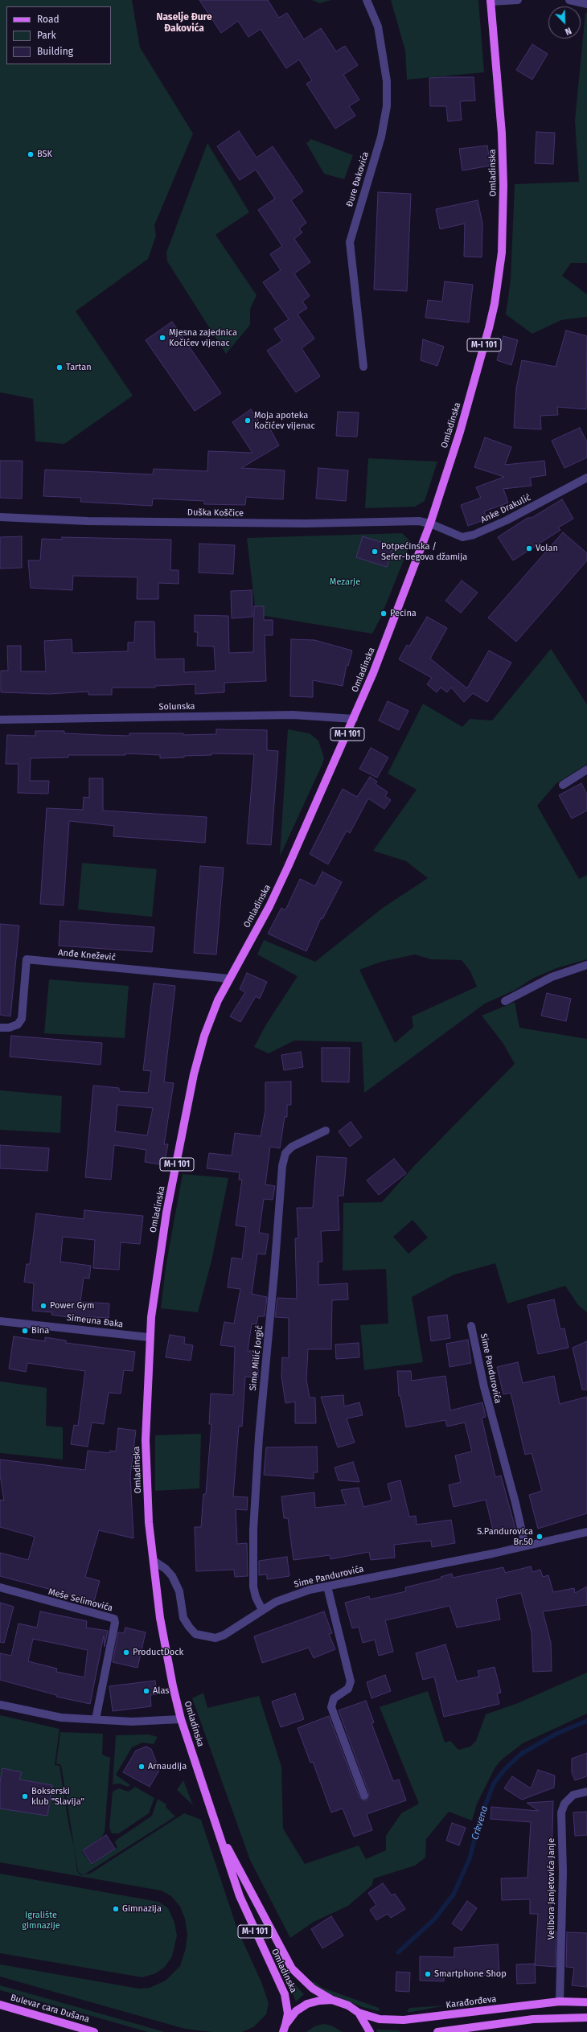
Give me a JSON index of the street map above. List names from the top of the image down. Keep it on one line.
{"streets":{"main road":["Omladinska","M-I 101","Karađorđeva","Bulevar cara Dušana"],"street":["Đure Đakovića","Anke Drakulić","Duška Koščice","Solunska","Anđe Knežević","Simeuna Đaka","Sime Milić Jorgić","Sime Pandurovića","Meše Selimovića","Velibora Janjetovića Janje"]},"crossings":[["Omladinska","M-I 101"],["Omladinska","Anke Drakulić"],["Omladinska","Duška Koščice"],["Omladinska","Solunska"],["Omladinska","Anđe Knežević"],["Omladinska","Simeuna Đaka"],["Omladinska","Sime Pandurovića"],["M-I 101","Karađorđeva"],["Anke Drakulić","Duška Koščice"],["Sime Milić Jorgić","Sime Pandurovića"],["Velibora Janjetovića Janje","Karađorđeva"]],"districts":["Naselje Đure Đakovića"],"water":["Crkvena"],"parks":["Mezarje","Igralište gimnazije"],"places":["BSK","Mjesna zajednica Kočićev vijenac","Tartan","Moja apoteka Kočićev vijenac","Volan","Potpećinska / Sefer-begova džamija","Pecina","Power Gym","Bina","S.Pandurovica Br.50","ProductDock","Alas","Arnaudija","Bokserski klub \"Slavija\"","Gimnazija","Smartphone Shop"],"legend":["Road","Park","Building"],"north":"bottom right"}
